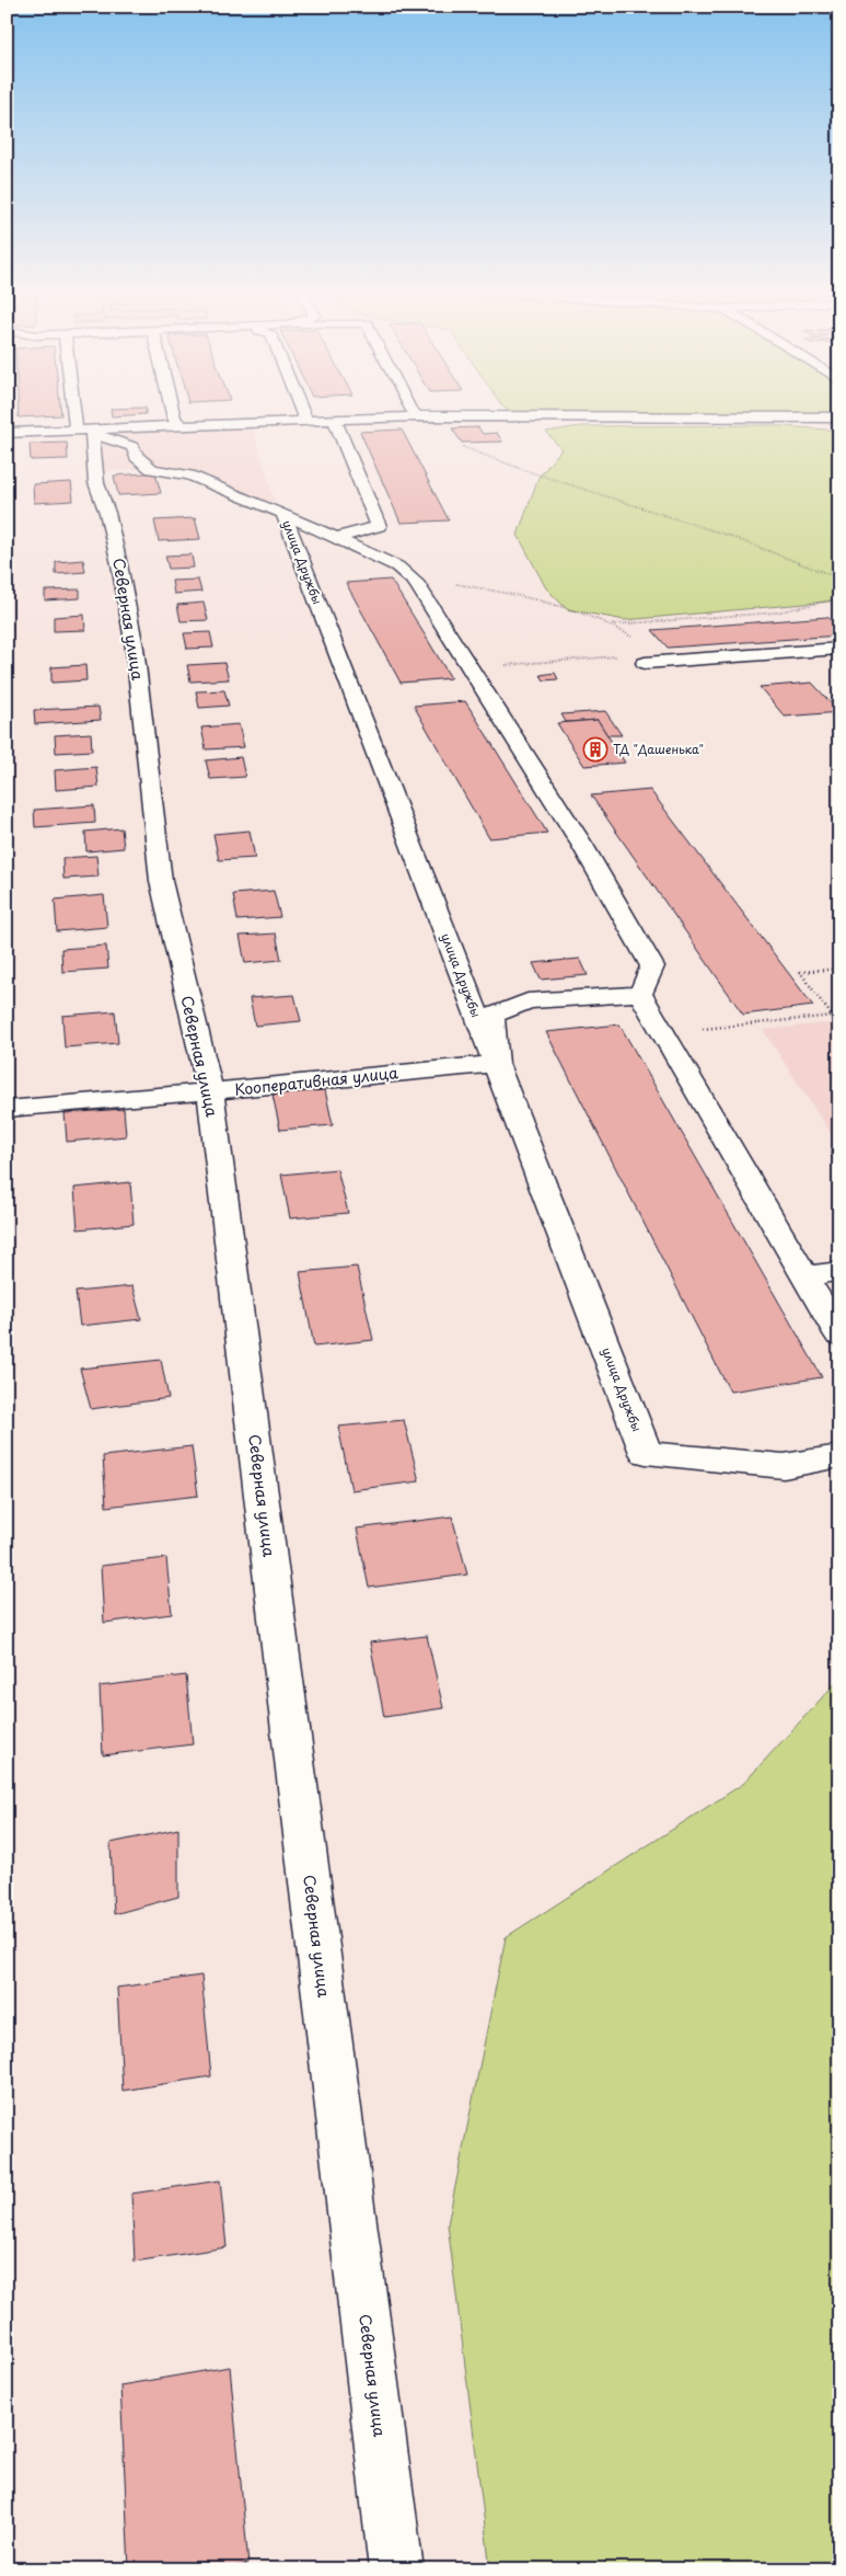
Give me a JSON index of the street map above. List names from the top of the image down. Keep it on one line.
{"streets":{"street":["улица Дружбы","Северная улица","Кооперативная улица"]},"crossings":[["улица Дружбы","Северная улица"],["улица Дружбы","Кооперативная улица"],["Северная улица","Кооперативная улица"]],"places":{"building":["ТД \"Дашенька\""]}}
